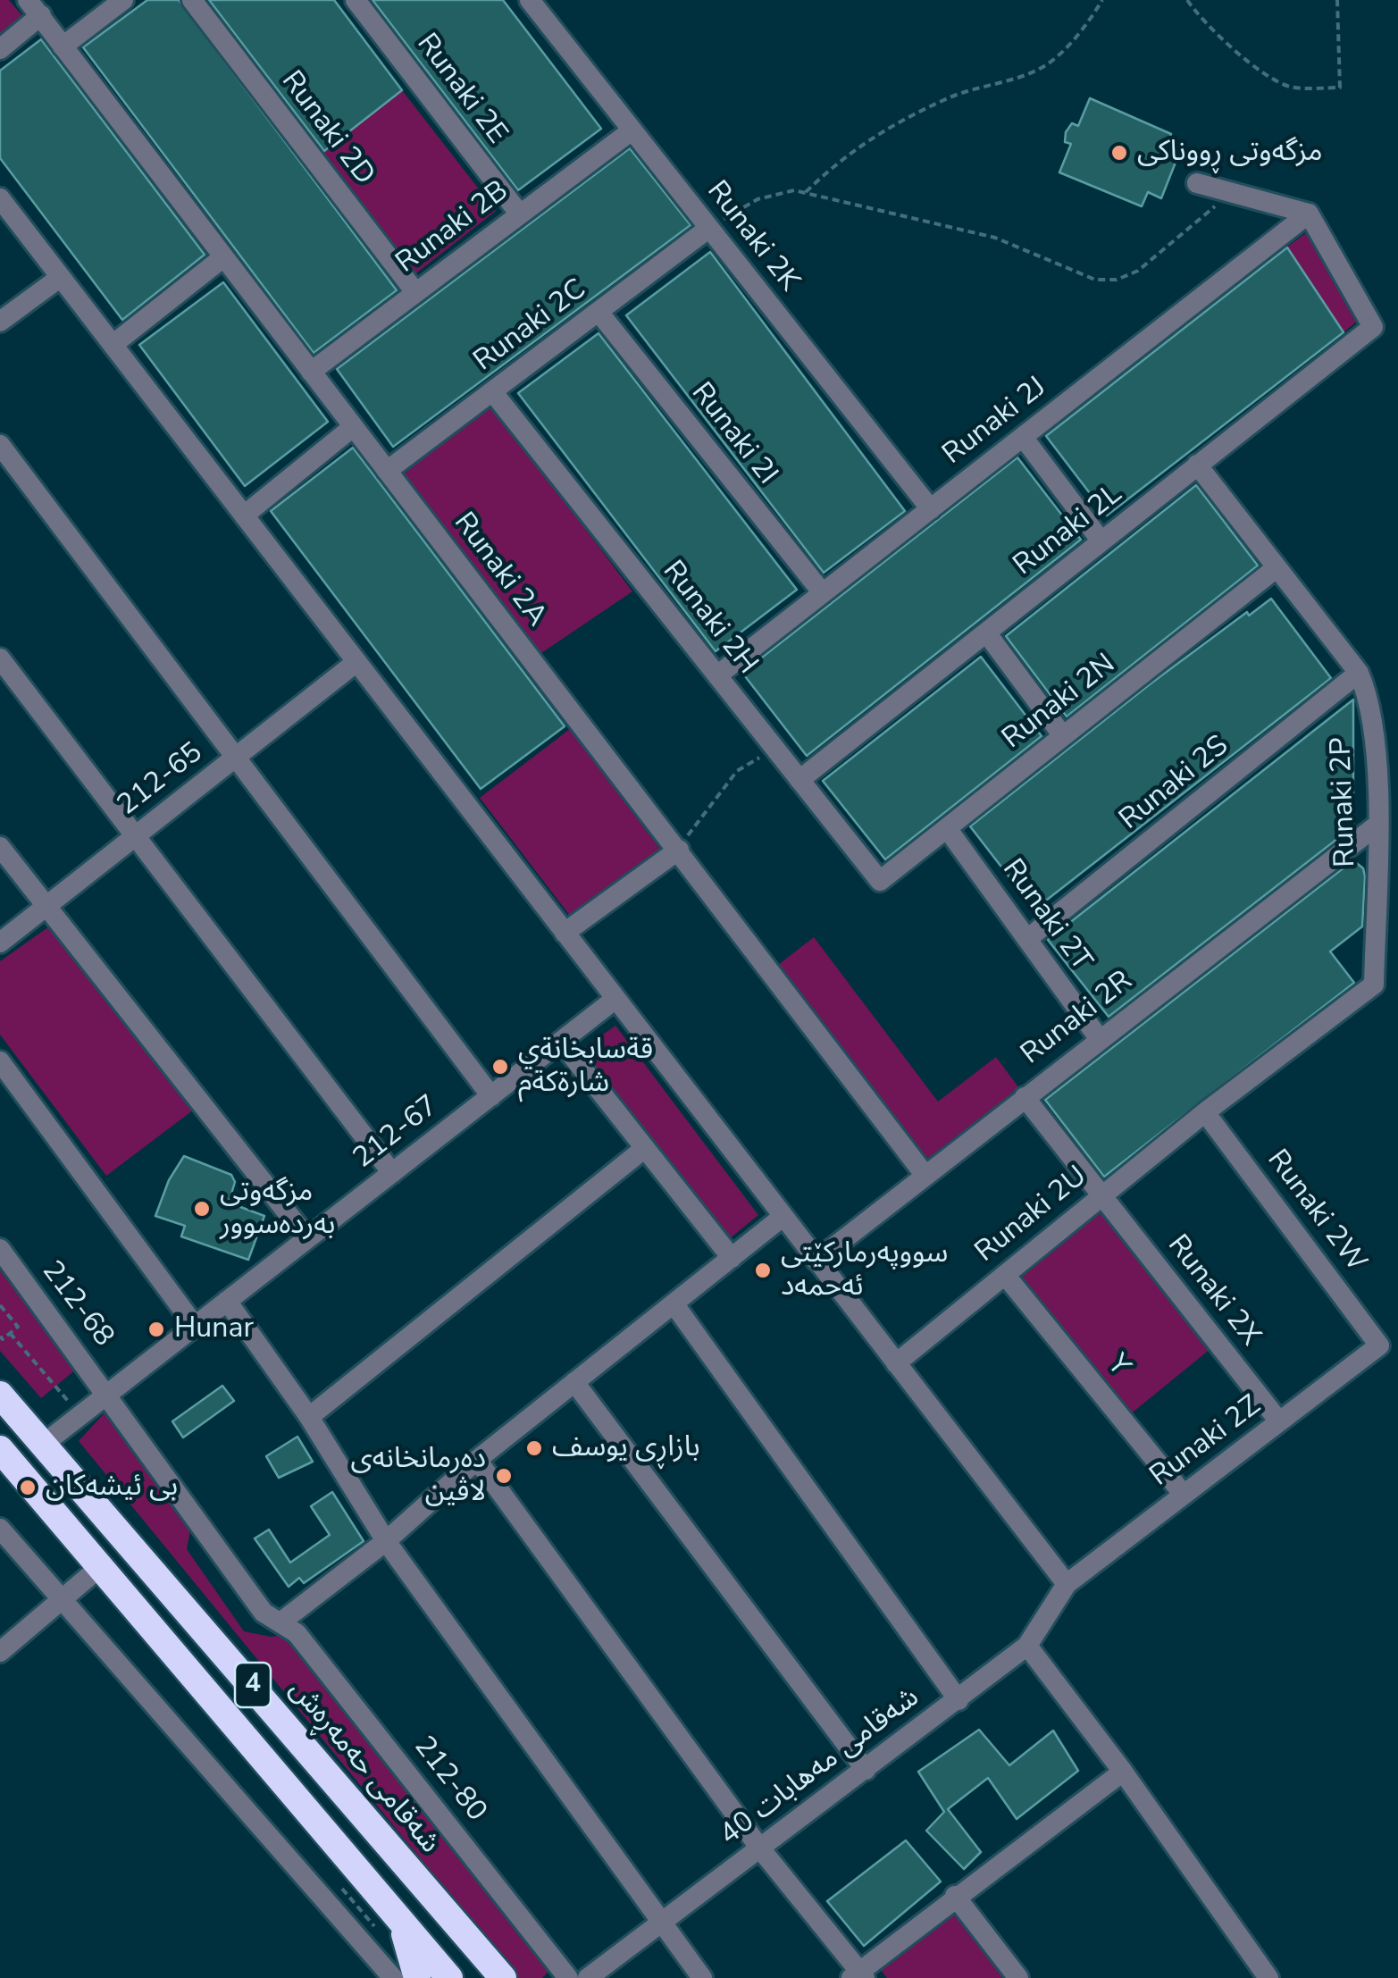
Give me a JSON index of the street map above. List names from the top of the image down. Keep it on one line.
{"streets":{"highway":["4","شەقامی حەمەڕەش"],"street":["Runaki 2E","Runaki 2D","Runaki 2B","Runaki 2K","Runaki 2C","Runaki 2J","Runaki 2I","Runaki 2L","Runaki 2A","Runaki 2H","Runaki 2N","212-65","Runaki 2S","Runaki 2P","Runaki 2T","Runaki 2R","212-67","Runaki 2W","Runaki 2U","Runaki 2X","212-68","Y","Runaki 2Z","شەقامی مەهابات 40","212-80"]},"crossings":[["Runaki 2E","Runaki 2B"],["Runaki 2D","Runaki 2B"],["Runaki 2B","Runaki 2K"],["Runaki 2B","Runaki 2A"],["Runaki 2K","Runaki 2C"],["Runaki 2K","Runaki 2J"],["Runaki 2C","Runaki 2I"],["Runaki 2C","Runaki 2A"],["Runaki 2C","Runaki 2H"],["Runaki 2J","Runaki 2I"],["Runaki 2J","Runaki 2L"],["Runaki 2J","Runaki 2H"],["Runaki 2L","Runaki 2H"],["Runaki 2L","Runaki 2P"],["Runaki 2A","Runaki 2R"],["Runaki 2H","Runaki 2N"],["Runaki 2N","Runaki 2P"],["Runaki 2N","Runaki 2T"],["Runaki 2S","Runaki 2P"],["Runaki 2S","Runaki 2T"],["Runaki 2P","Runaki 2R"],["Runaki 2P","Runaki 2W"],["Runaki 2P","Runaki 2U"],["Runaki 2T","Runaki 2R"],["Runaki 2R","Runaki 2X"],["212-67","212-68"],["212-67","شەقامی حەمەڕەش"],["Runaki 2W","Runaki 2U"],["Runaki 2W","Runaki 2Z"],["Runaki 2U","Runaki 2X"],["Runaki 2U","Y"],["Runaki 2X","Runaki 2Z"],["212-68","212-80"],["Y","Runaki 2Z"],["Runaki 2Z","شەقامی مەهابات 40"]],"places":["مزگەوتی ڕووناکی","قةسابخانةي شارةكةم","مزگەوتی بەردەسوور","سووپەرمارکێتی ئەحمەد","Hunar","بازاڕی یوسف","دەرمانخانەی لاڤین","بی ئیشەکان"]}
